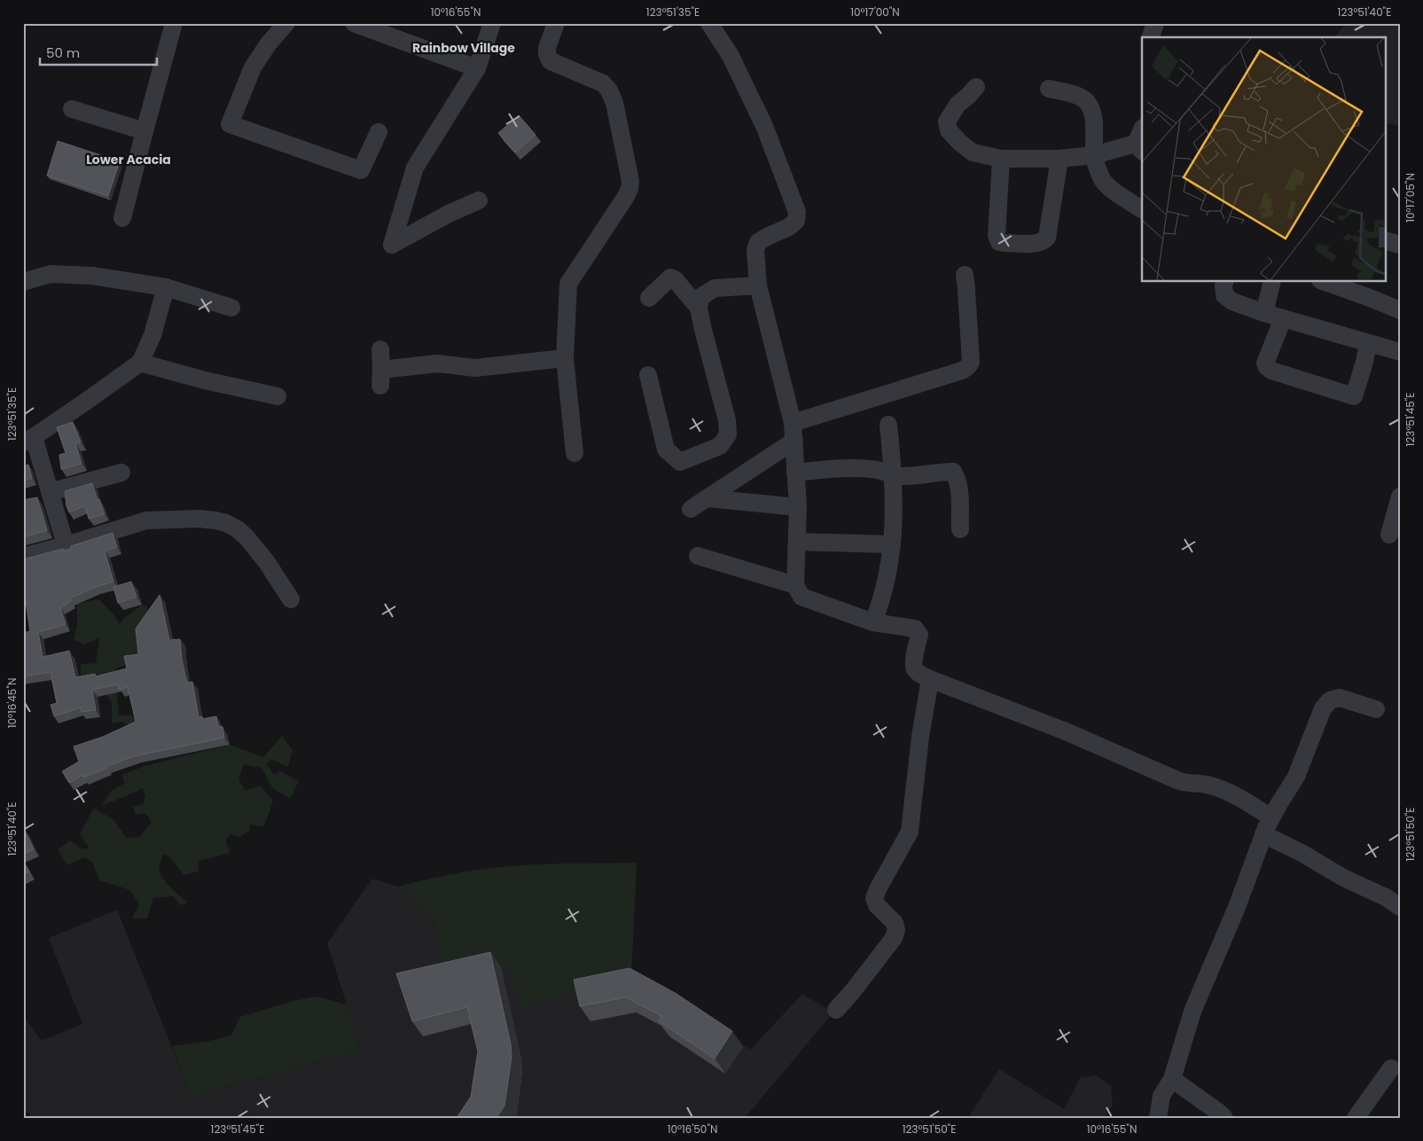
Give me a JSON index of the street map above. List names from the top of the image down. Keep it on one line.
{"districts":["Rainbow Village","Lower Acacia"],"scale_bar":"50 m","coordinates":["10°16'55\"N","123°51'35\"E","10°17'00\"N","123°51'40\"E","10°17'05\"N","123°51'45\"E","10°16'45\"N","123°51'50\"E","10°16'50\"N"]}
